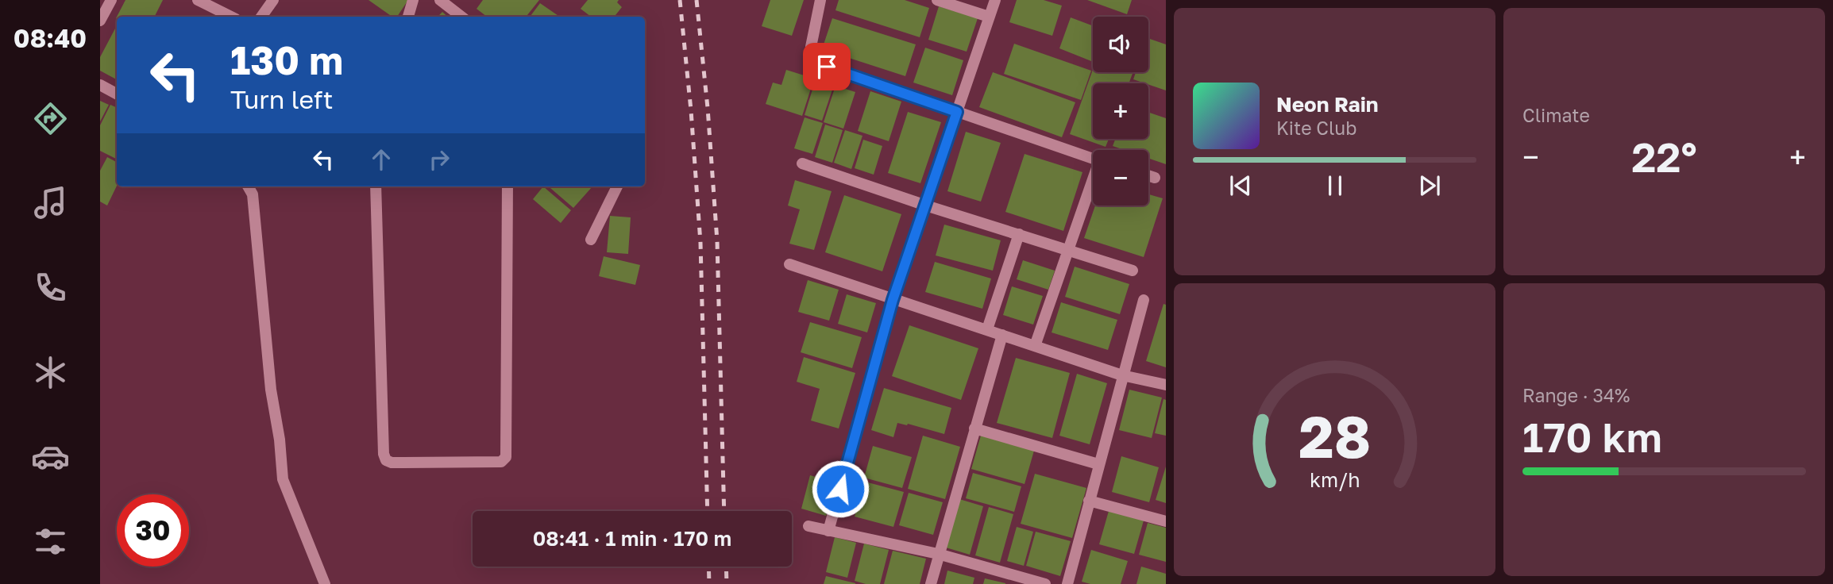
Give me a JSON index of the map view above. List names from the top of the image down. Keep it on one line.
{"page":{"tabs":"08:40","tile":["Climate",["Range · 34%","170 km"]],"map_buttons":["+","−"],"turn":["130 m","Turn left"],"song":["Neon Rain","Kite Club"],"heat":["−","22°","+"],"limit":"30","trip":"08:41 · 1 min · 170 m","gauge":["28","km/h"]}}
